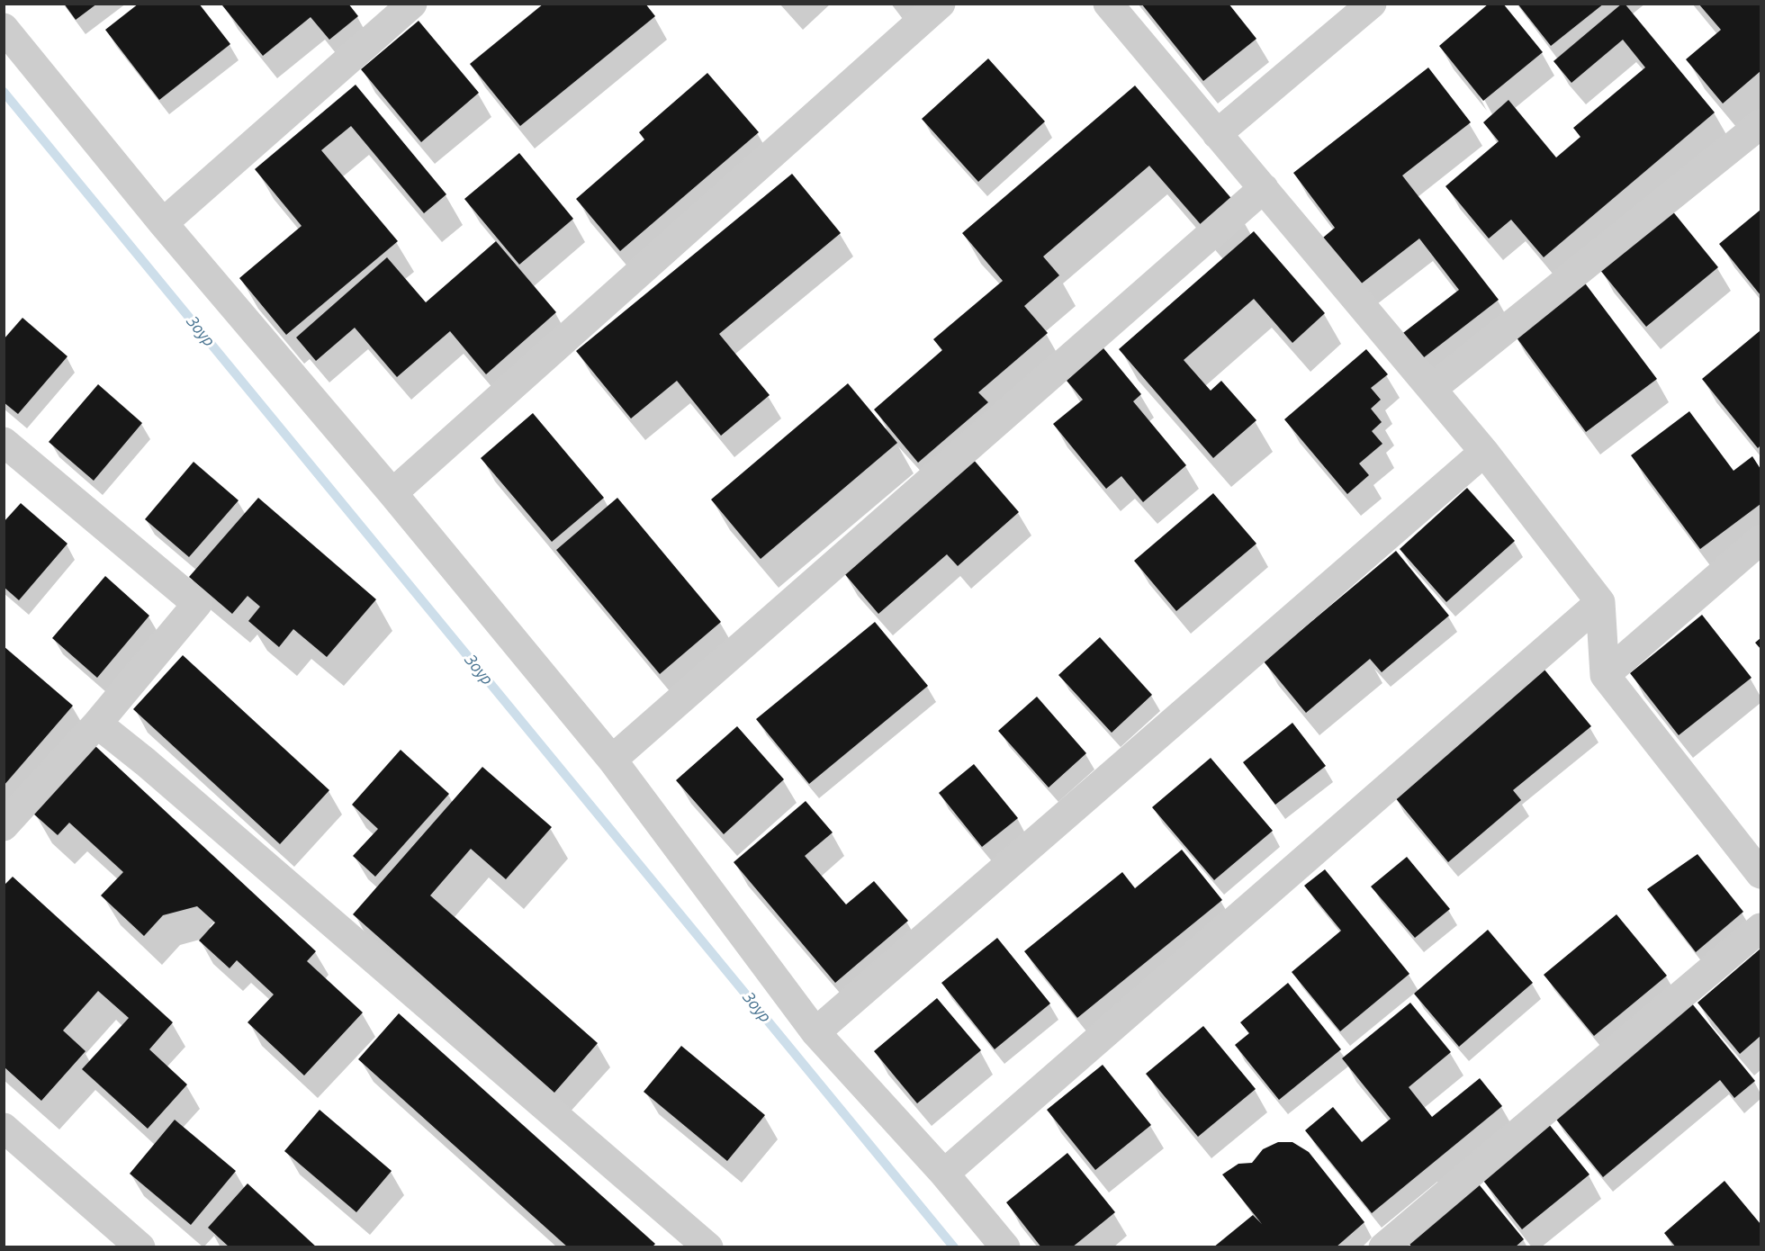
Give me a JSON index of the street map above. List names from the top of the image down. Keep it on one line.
{"water":["Зоур"]}
